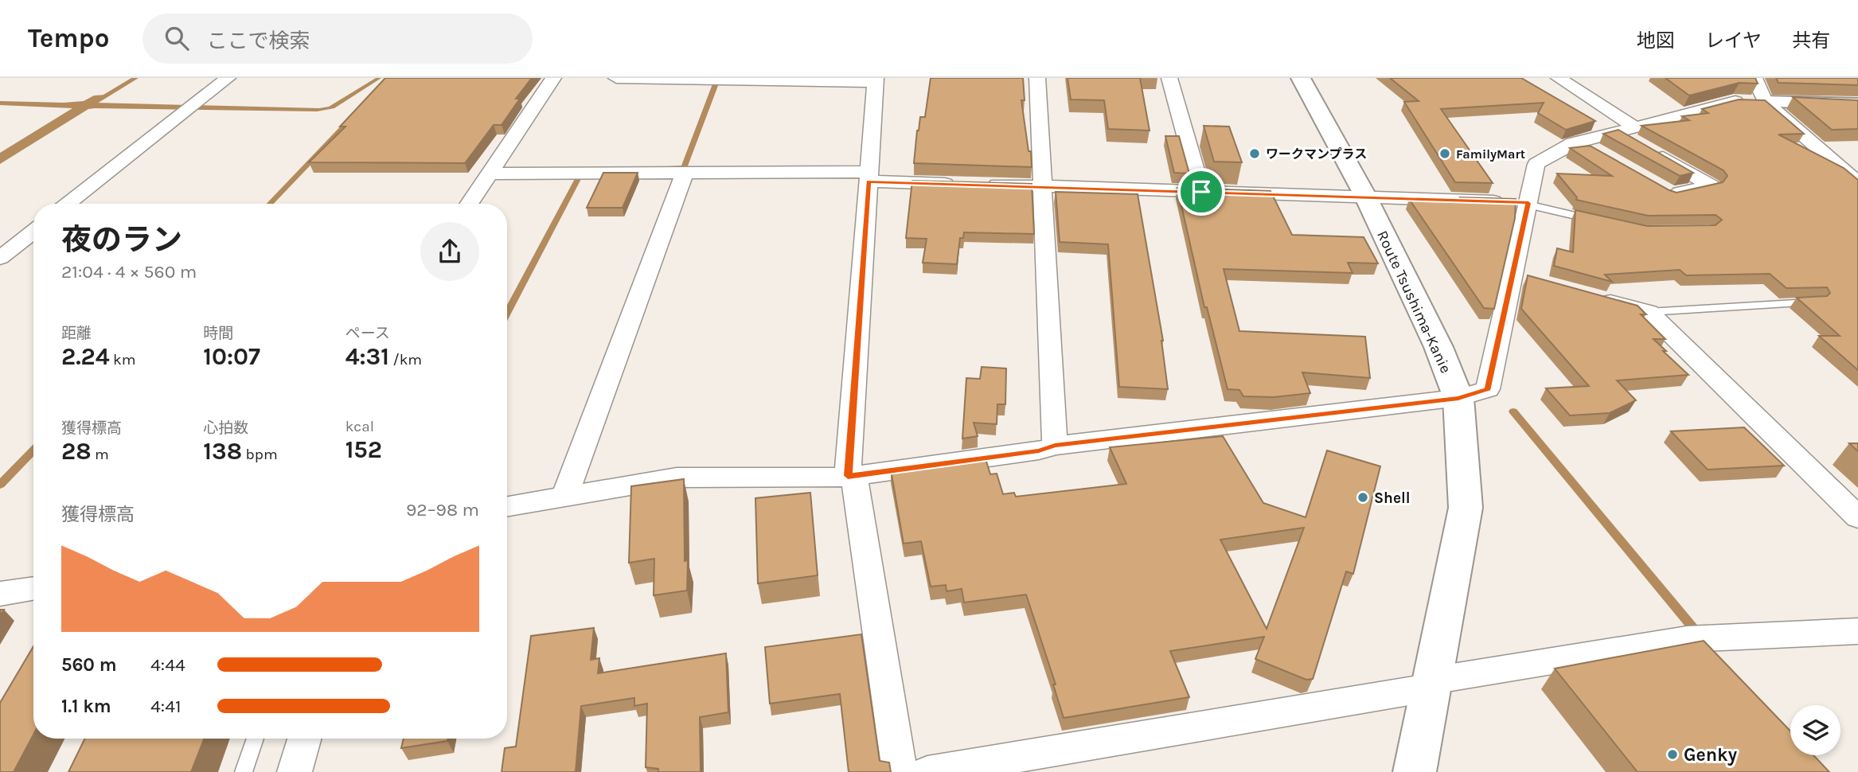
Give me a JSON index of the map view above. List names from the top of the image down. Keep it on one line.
{"streets":{"main road":["Route Tsushima-Kanie"]},"places":["ワークマンプラス","FamilyMart","Shell","Genky"],"page":{"header":"Tempo","search":"ここで検索","nav":["地図","レイヤ","共有"],"heading":["夜のラン","21:04 · 4 × 560 m"],"stats":[["距離","2.24 km"],["時間","10:07"],["ペース","4:31 /km"],["獲得標高","28 m"],["心拍数","138 bpm"],["kcal","152"]],"chart":["獲得標高","92–98 m"],"list":[{"name":"560 m","note":"4:44"},{"name":"1.1 km","note":"4:41"}]}}
